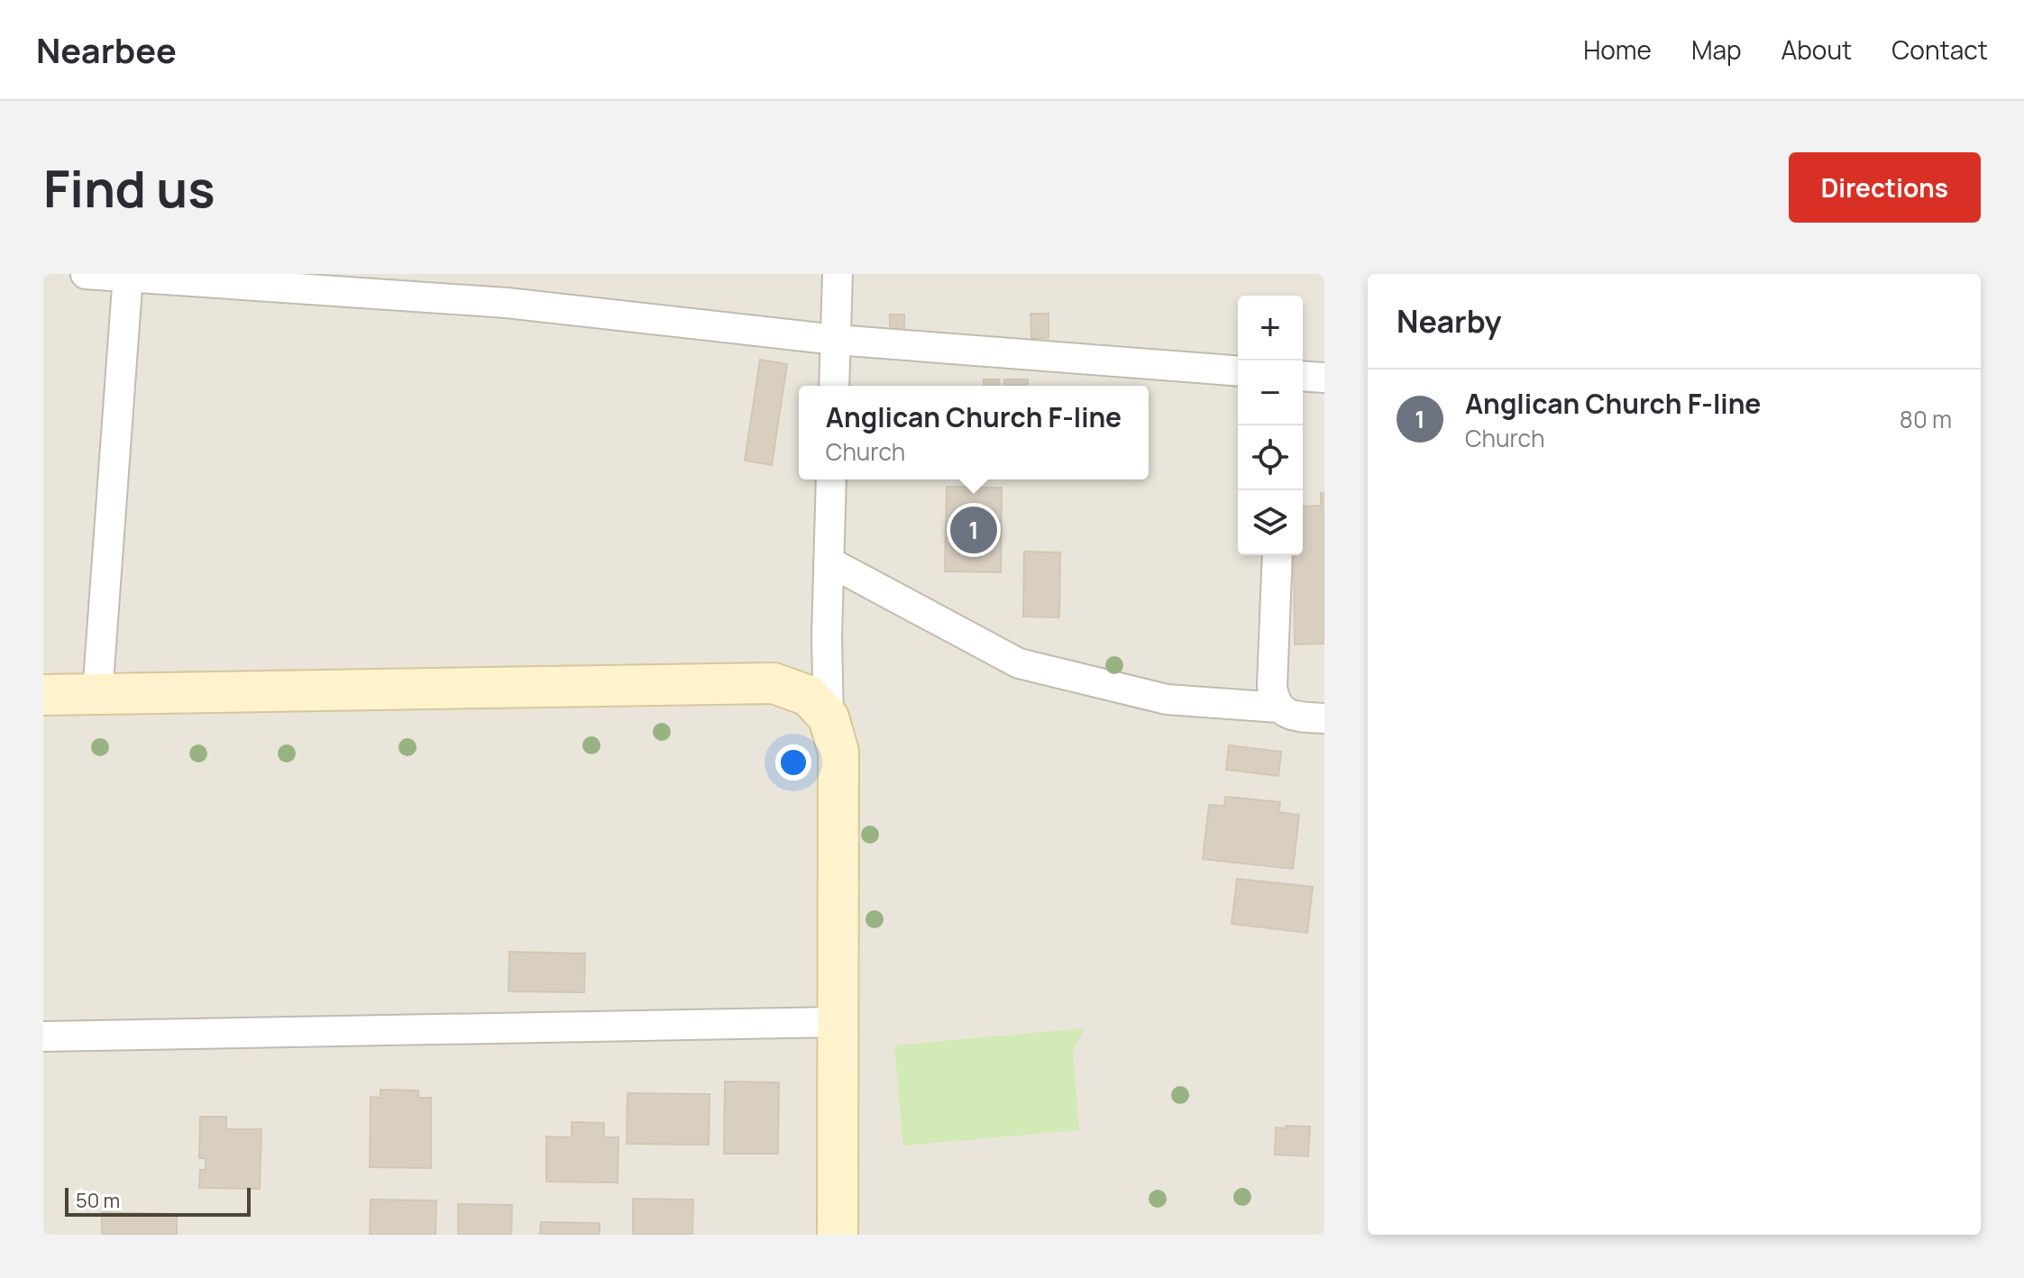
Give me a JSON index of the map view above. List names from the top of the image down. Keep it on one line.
{"scale_bar":"50 m","page":{"header":"Nearbee","nav":["Home","Map","About","Contact"],"buttons":"Directions","title":"Find us","heading":"Nearby","map_buttons":["+","−"],"list":[{"mark":"1","name":"Anglican Church F-line","note":"Church","value":"80 m"}],"popup":["Anglican Church F-line","Church"],"pins":"1","scale":"50 m"}}
